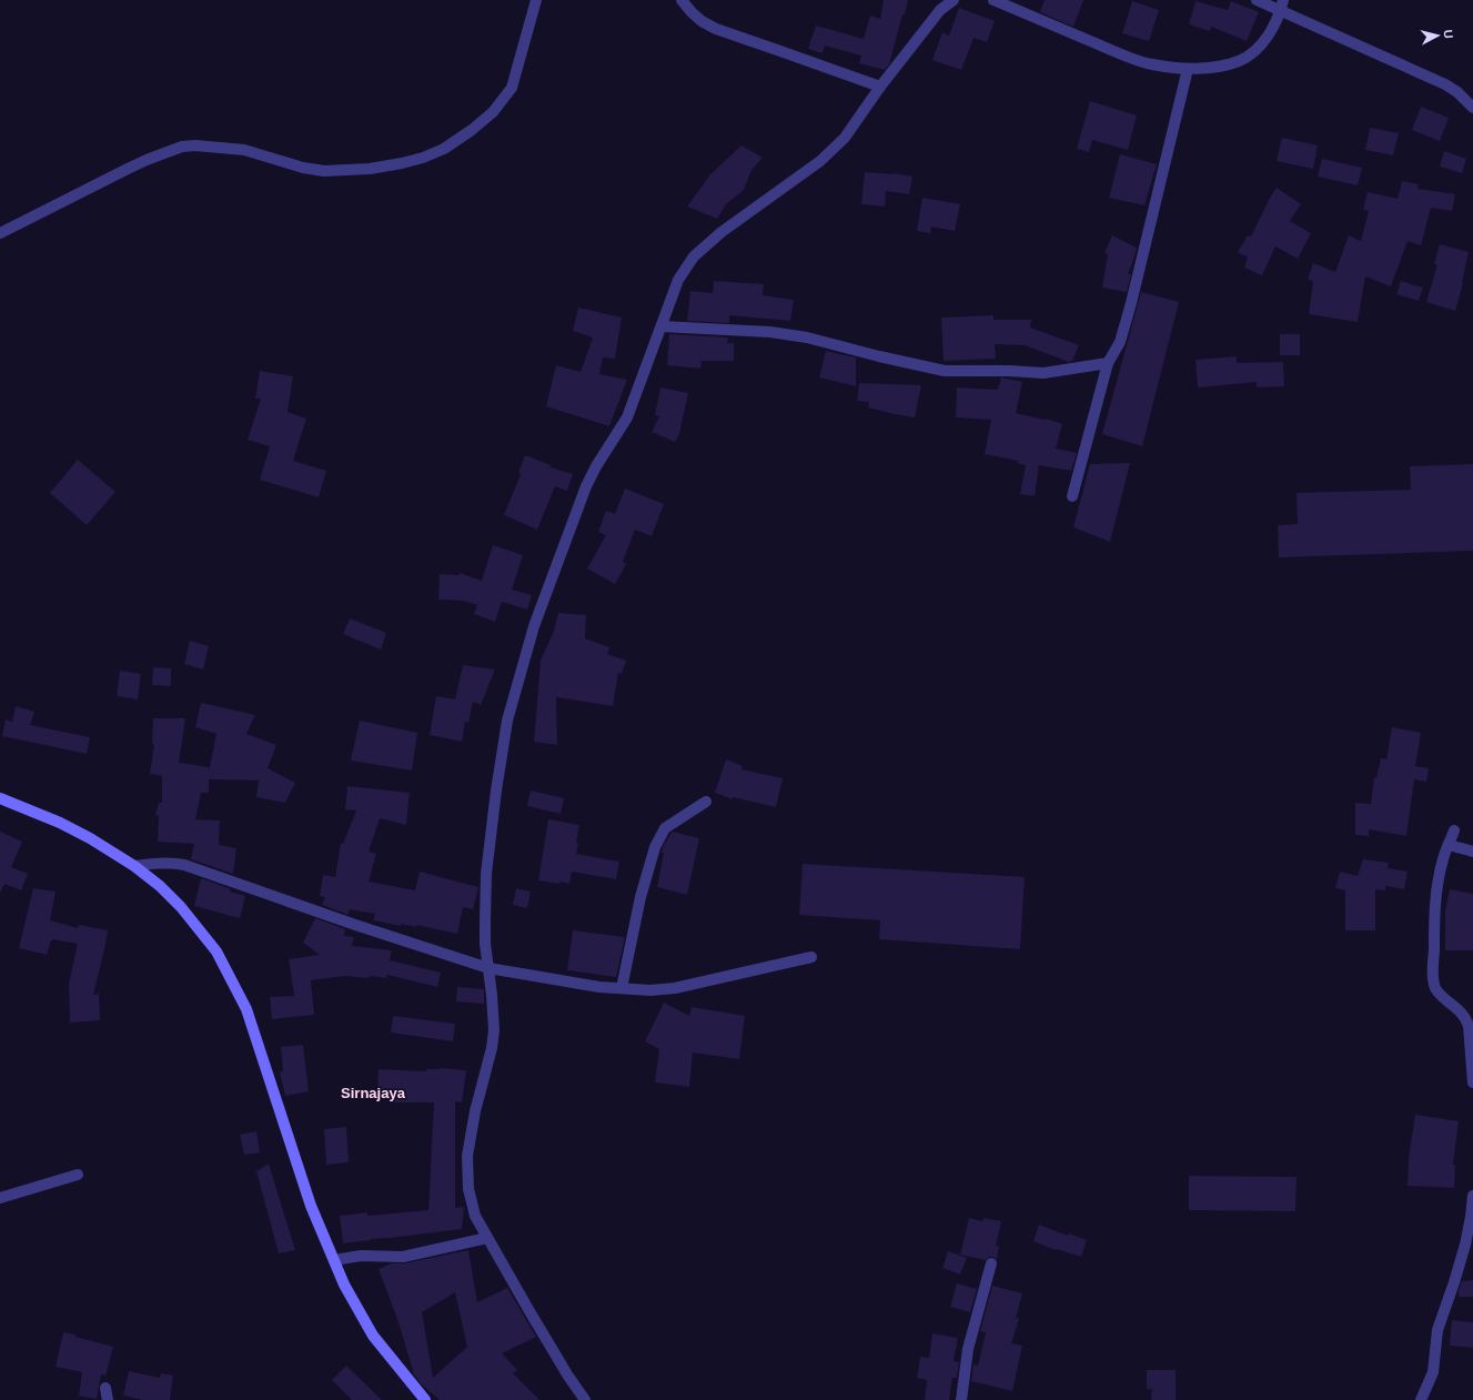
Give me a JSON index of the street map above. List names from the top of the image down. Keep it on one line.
{"districts":["Sirnajaya"],"north":"right"}
